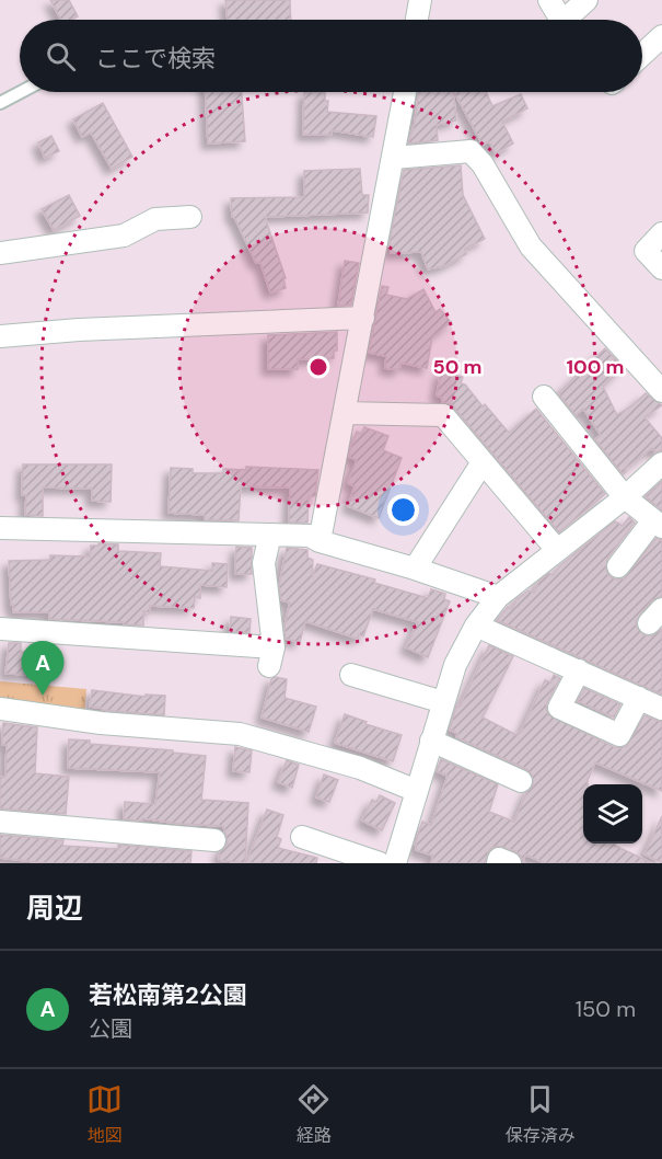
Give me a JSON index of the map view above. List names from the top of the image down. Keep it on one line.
{"page":{"search":"ここで検索","pins":"A","heading":"周辺","list":[{"mark":"A","name":"若松南第2公園","note":"公園","value":"150 m"}],"nav":["地図","経路","保存済み"]},"rings":["50 m","100 m"]}
